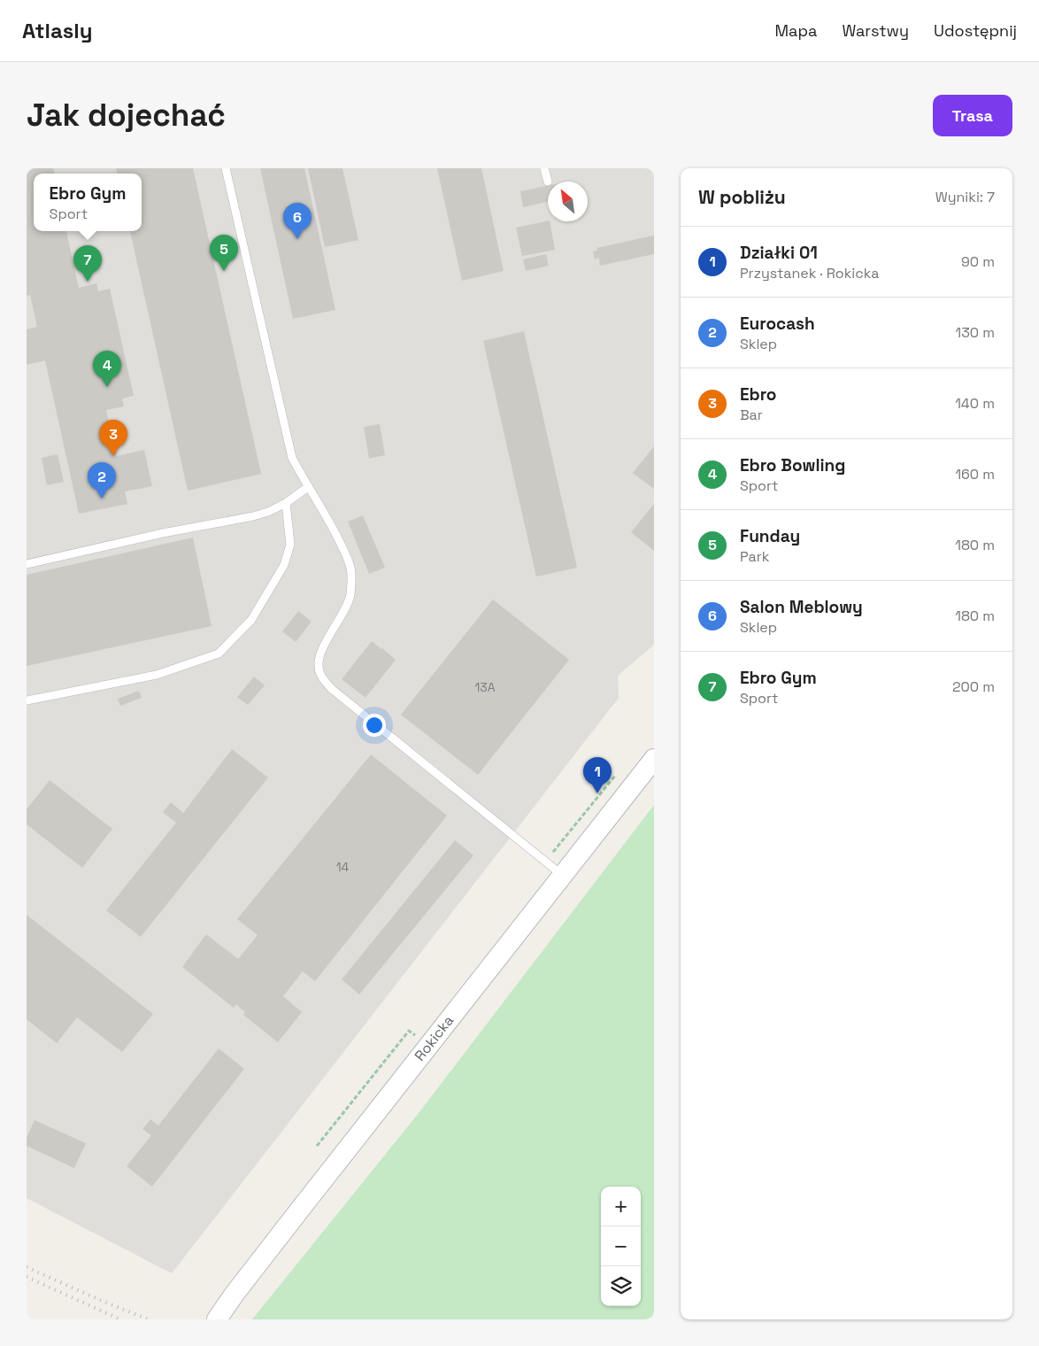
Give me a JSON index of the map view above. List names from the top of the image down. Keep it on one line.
{"streets":{"street":["Rokicka"]},"house_numbers":["13A","14"],"north":"top left","page":{"header":"Atlasly","nav":["Mapa","Warstwy","Udostępnij"],"buttons":"Trasa","title":"Jak dojechać","heading":["W pobliżu","Wyniki: 7"],"popup":["Ebro Gym","Sport"],"pins":["6","5","7","4","3","2","1"],"list":[{"mark":"1","name":"Działki 01","note":"Przystanek · Rokicka","value":"90 m"},{"mark":"2","name":"Eurocash","note":"Sklep","value":"130 m"},{"mark":"3","name":"Ebro","note":"Bar","value":"140 m"},{"mark":"4","name":"Ebro Bowling","note":"Sport","value":"160 m"},{"mark":"5","name":"Funday","note":"Park","value":"180 m"},{"mark":"6","name":"Salon Meblowy","note":"Sklep","value":"180 m"},{"mark":"7","name":"Ebro Gym","note":"Sport","value":"200 m"}],"map_buttons":["+","−"]}}
